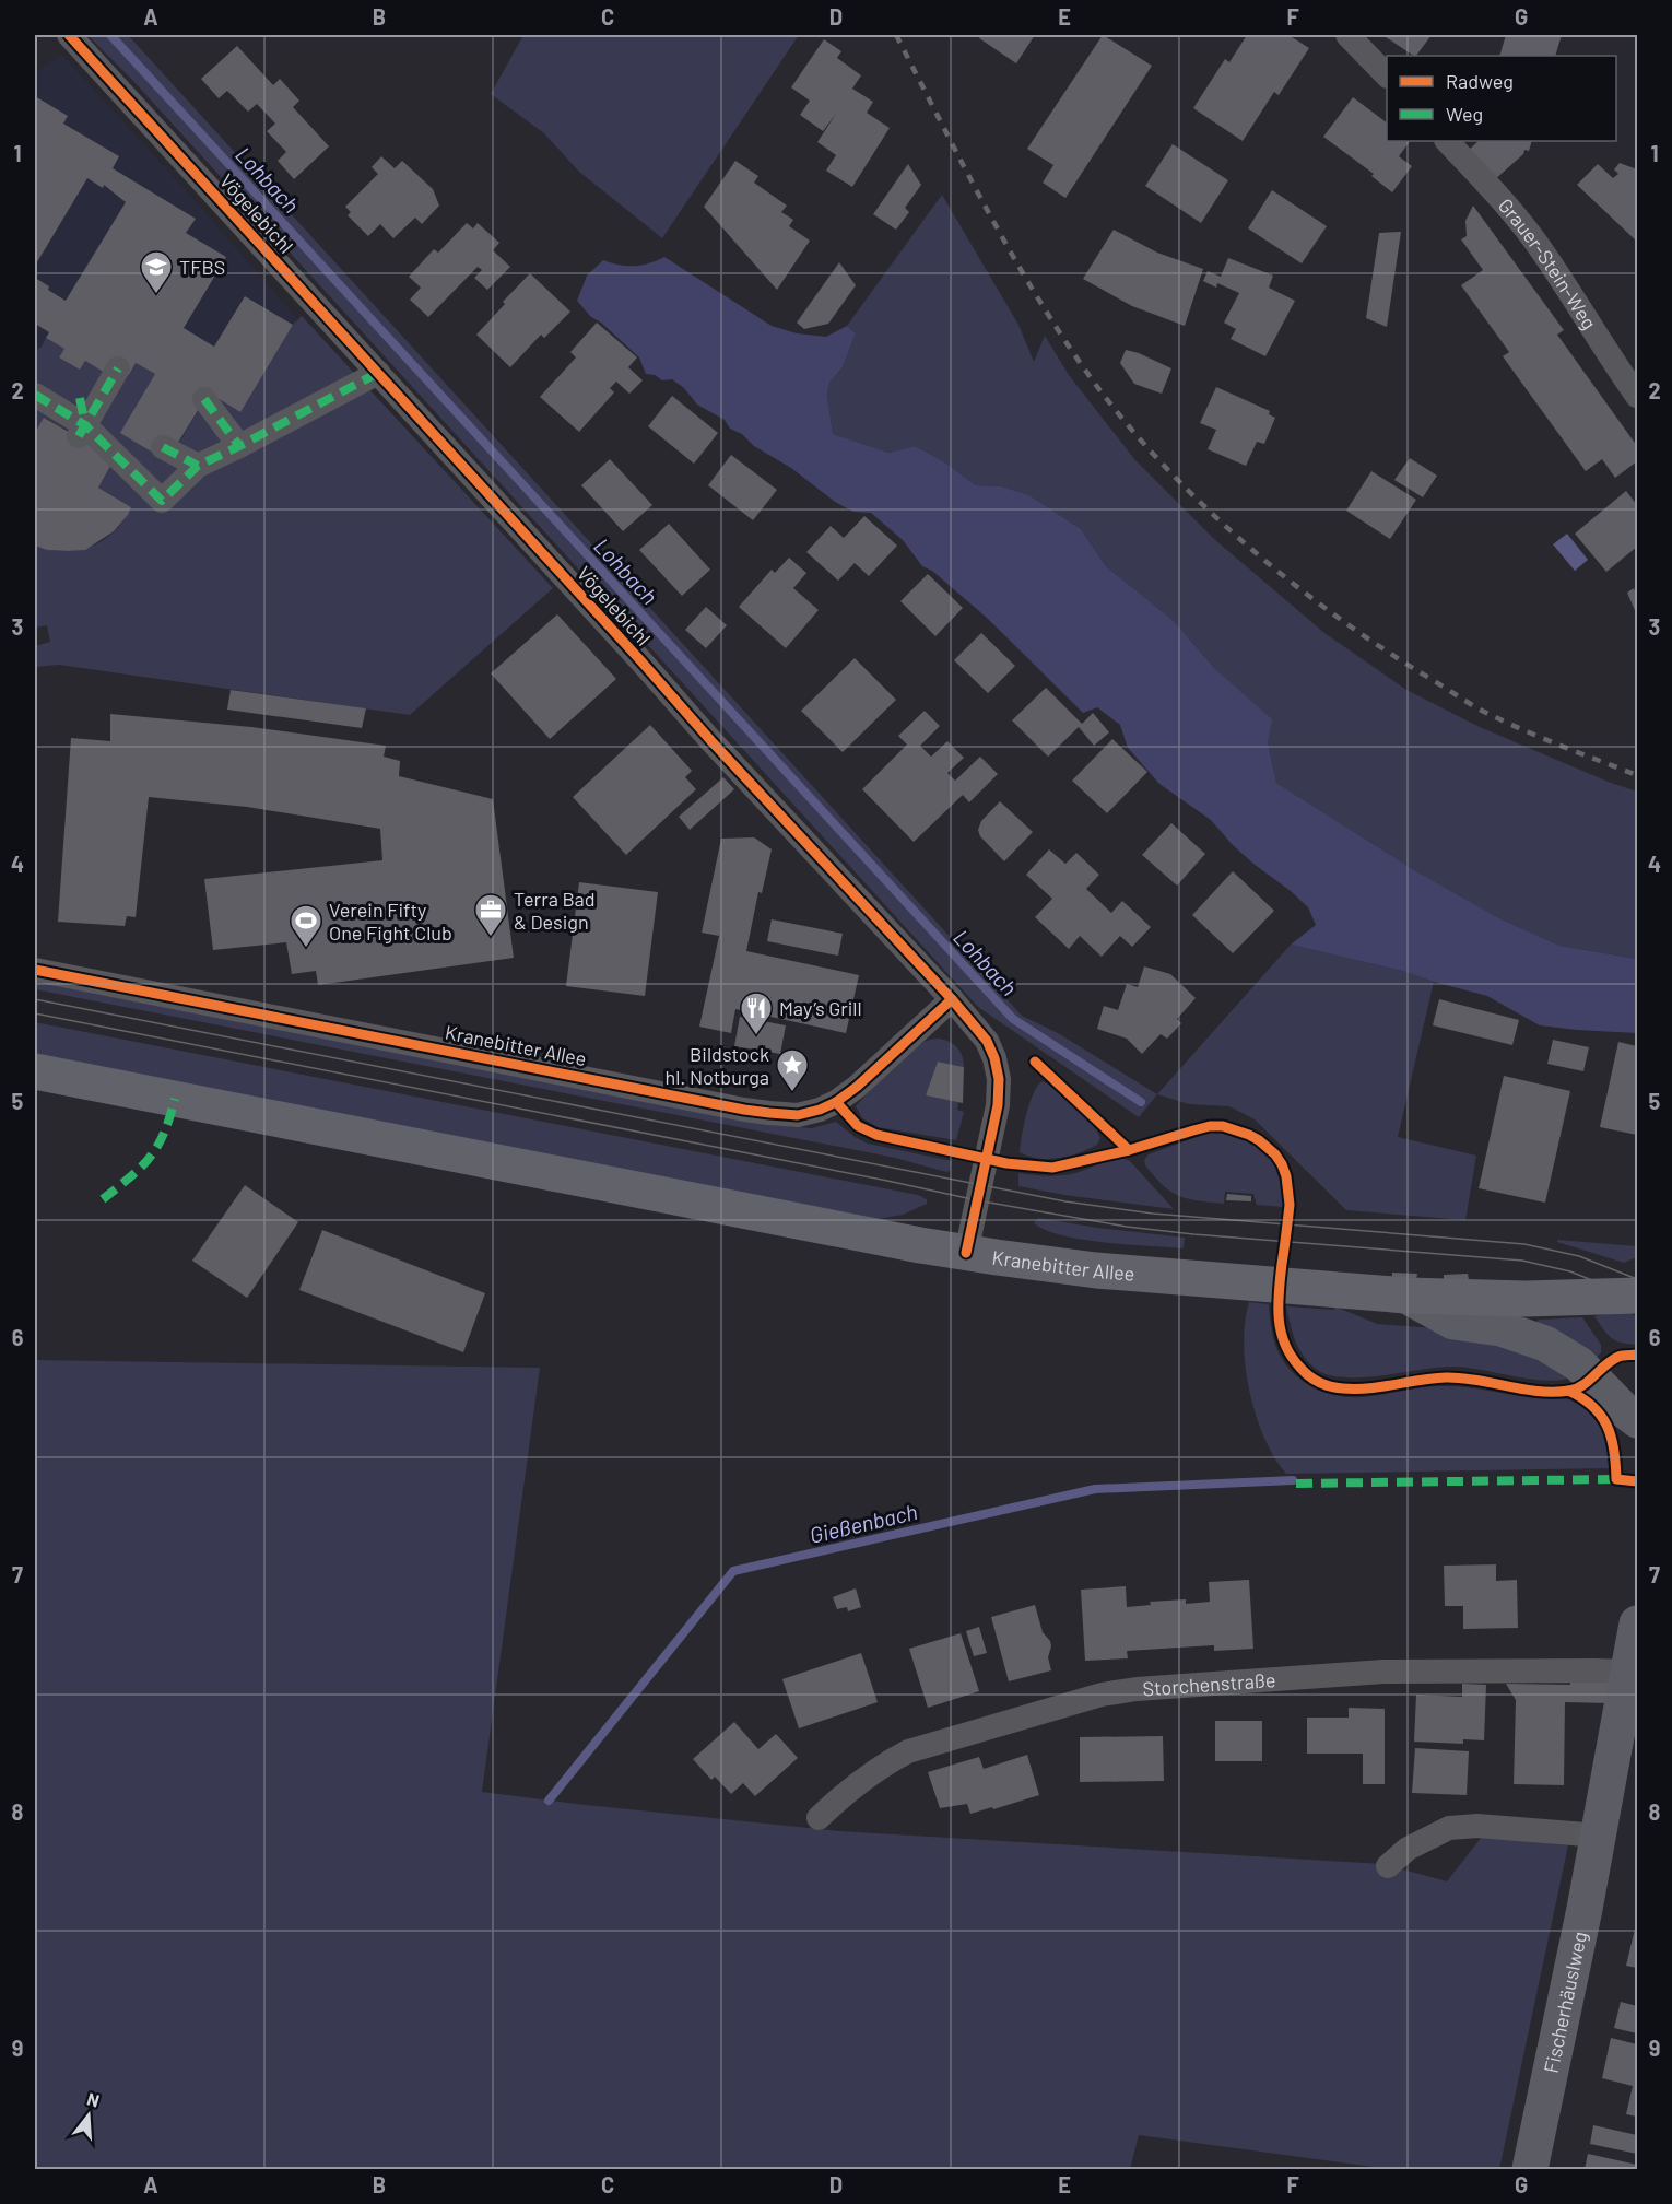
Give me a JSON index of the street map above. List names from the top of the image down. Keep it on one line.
{"streets":{"main road":["Kranebitter Allee"],"street":["Vögelebichl","Grauer-Stein-Weg","Storchenstraße","Fischerhäuslweg"]},"crossings":[["Vögelebichl","Kranebitter Allee"],["Storchenstraße","Fischerhäuslweg"]],"water":["Lohbach","Gießenbach"],"places":{"school or university":["TFBS"],"office":["Terra Bad & Design"],"sports":["Verein Fifty One Fight Club"],"restaurant":["May’s Grill"],"place":["Bildstock hl. Notburga"]},"legend":["Radweg","Weg"],"north":"top","grid":{"columns":["A","B","C","D","E","F","G"],"rows":["1","2","3","4","5","6","7","8","9"]}}
